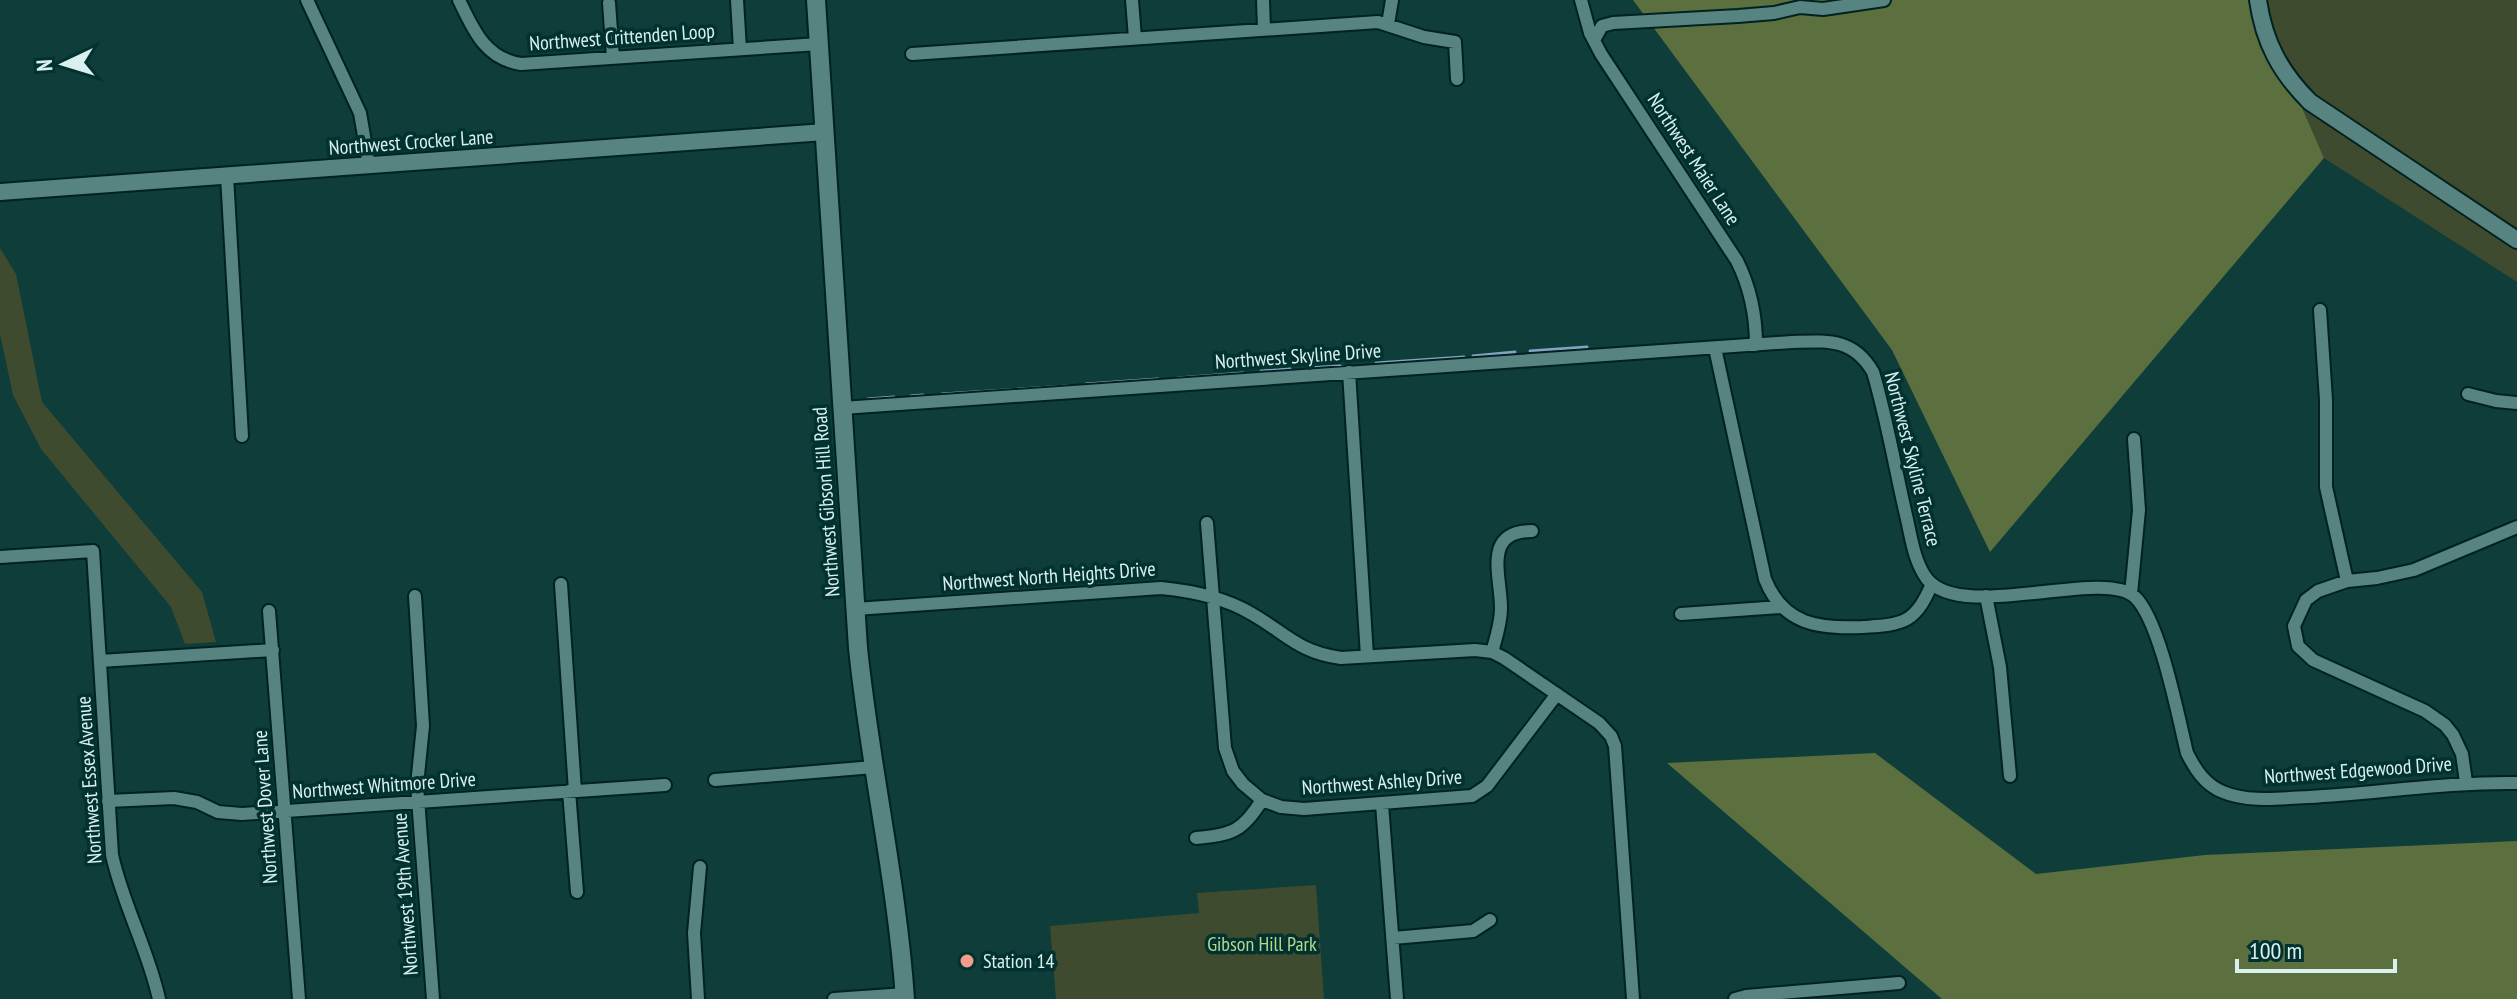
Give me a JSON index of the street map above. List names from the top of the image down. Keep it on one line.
{"streets":{"main road":["Northwest Gibson Hill Road"],"street":["Northwest Crittenden Loop","Northwest Crocker Lane","Northwest Maier Lane","Northwest Skyline Drive","Northwest Skyline Terrace","Northwest North Heights Drive","Northwest Edgewood Drive","Northwest Essex Avenue","Northwest Ashley Drive","Northwest Whitmore Drive","Northwest Dover Lane","Northwest 19th Avenue"]},"crossings":[["Northwest Crittenden Loop","Northwest Gibson Hill Road"],["Northwest Crocker Lane","Northwest Gibson Hill Road"],["Northwest Maier Lane","Northwest Skyline Drive"],["Northwest Maier Lane","Northwest Skyline Terrace"],["Northwest Skyline Drive","Northwest Skyline Terrace"],["Northwest Skyline Drive","Northwest Gibson Hill Road"],["Northwest Gibson Hill Road","Northwest North Heights Drive"],["Northwest North Heights Drive","Northwest Ashley Drive"],["Northwest Essex Avenue","Northwest Whitmore Drive"],["Northwest Whitmore Drive","Northwest Dover Lane"],["Northwest Whitmore Drive","Northwest 19th Avenue"]],"parks":["Gibson Hill Park"],"places":["Station 14"],"scale_bar":"100 m","north":"left"}
